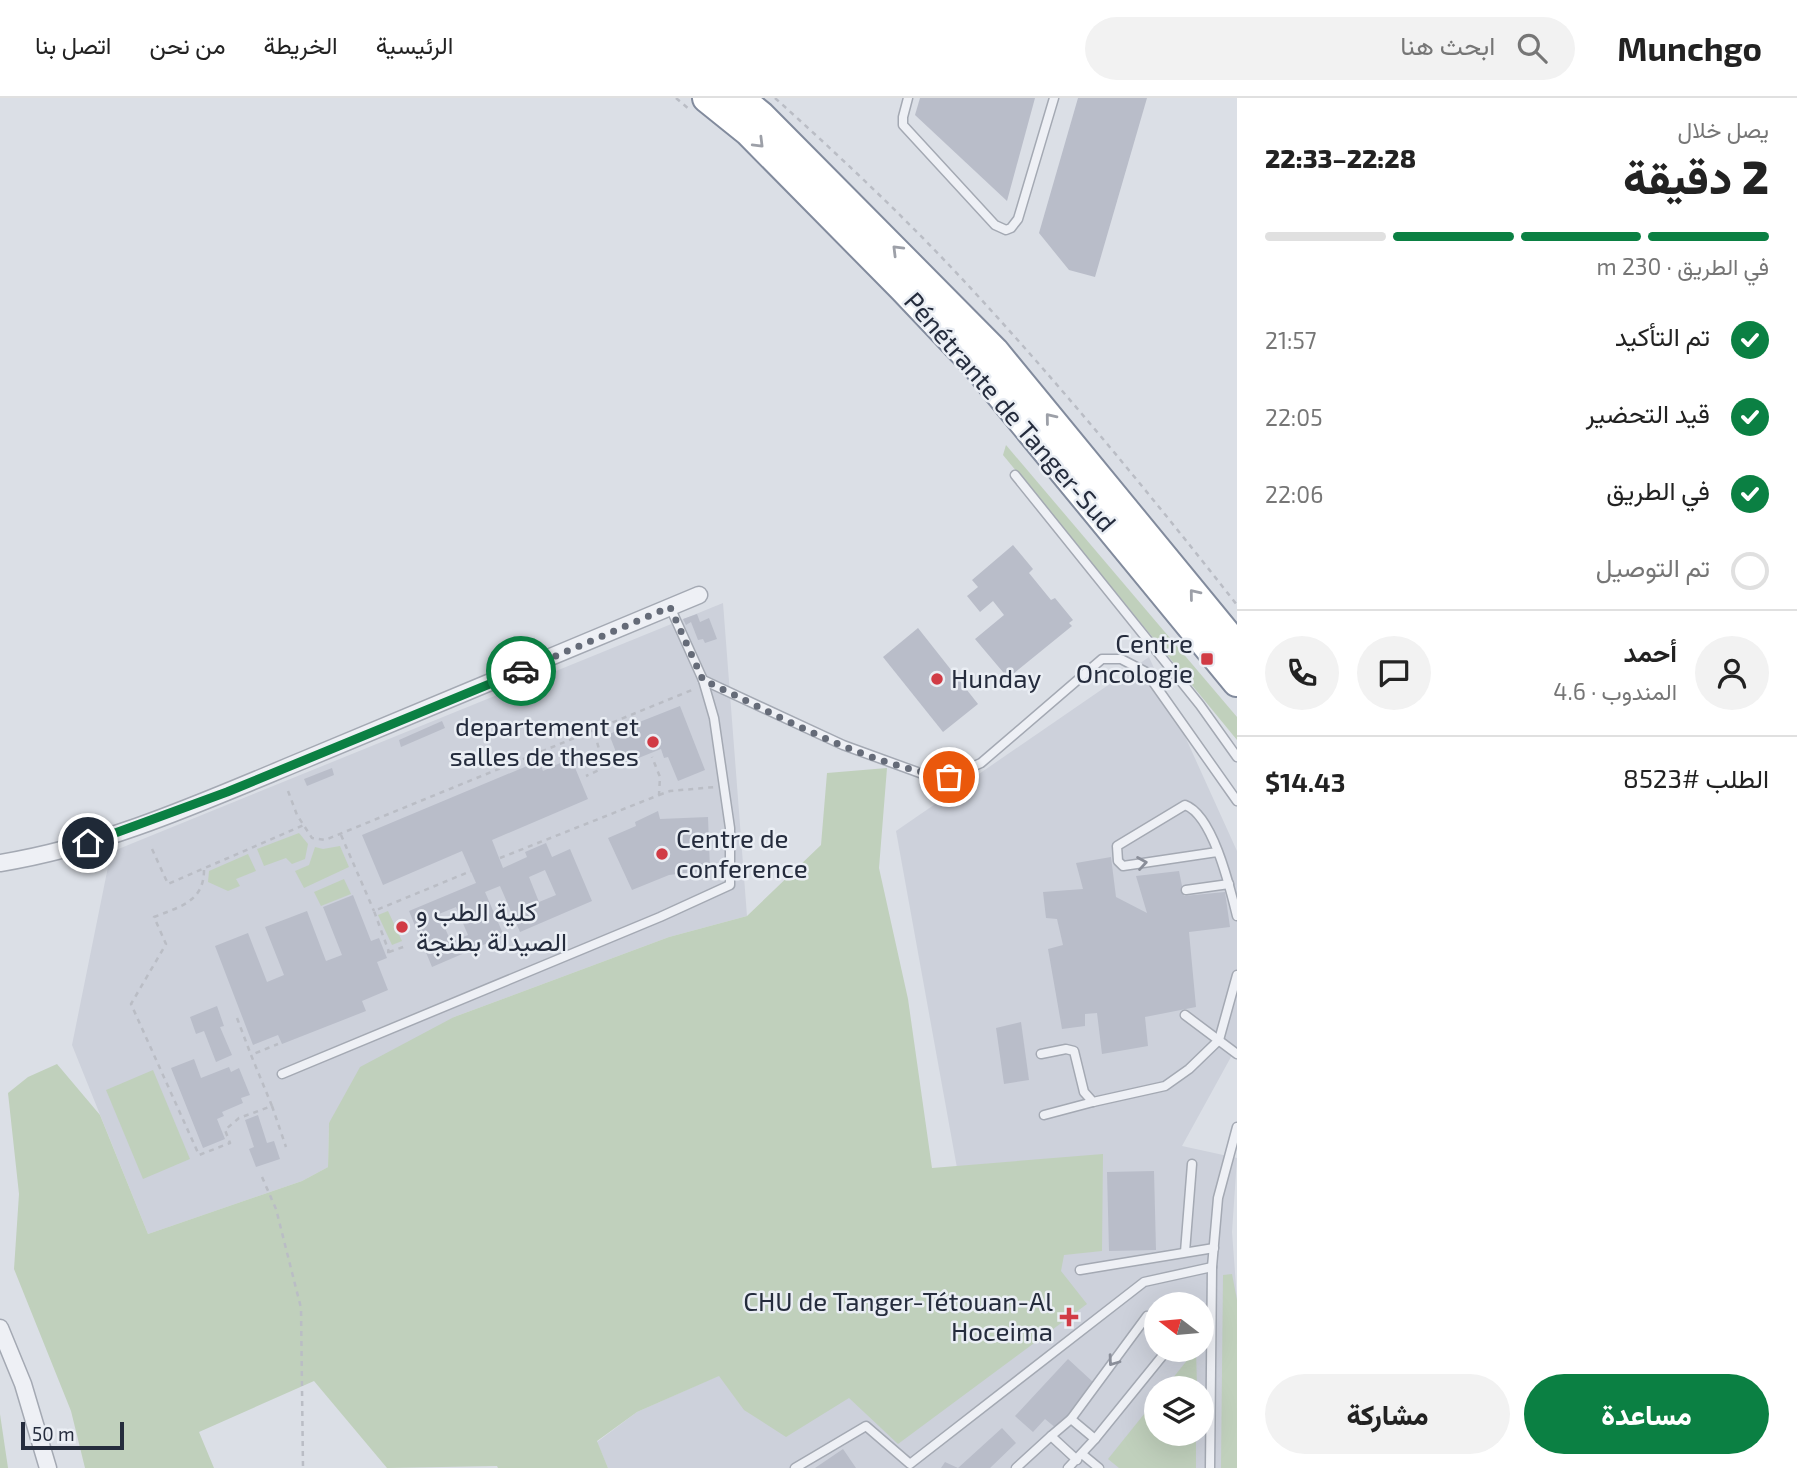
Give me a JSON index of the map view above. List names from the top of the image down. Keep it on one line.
{"streets":{"highway":["Pénétrante de Tanger-Sud"]},"places":{"transit":["Centre Oncologie"],"other":["Hunday","departement et salles de theses","Centre de conference","كلية الطب و الصيدلة بطنجة"],"health":["CHU de Tanger-Tétouan-Al Hoceima"]},"scale_bar":"50 m","north":"left","page":{"header":"Munchgo","search":"ابحث هنا","nav":["الرئيسية","الخريطة","من نحن","اتصل بنا"],"heading":["2 دقيقة","يصل خلال","22:28–22:33"],"panel":["أحمد","المندوب · 4.6","الطلب #8523","$14.43"],"bar":"في الطريق · 230 m","list":[["تم التأكيد","21:57"],["قيد التحضير","22:05"],["في الطريق","22:06"],"تم التوصيل"],"buttons":["مساعدة","مشاركة"],"scale":"50 m"}}
